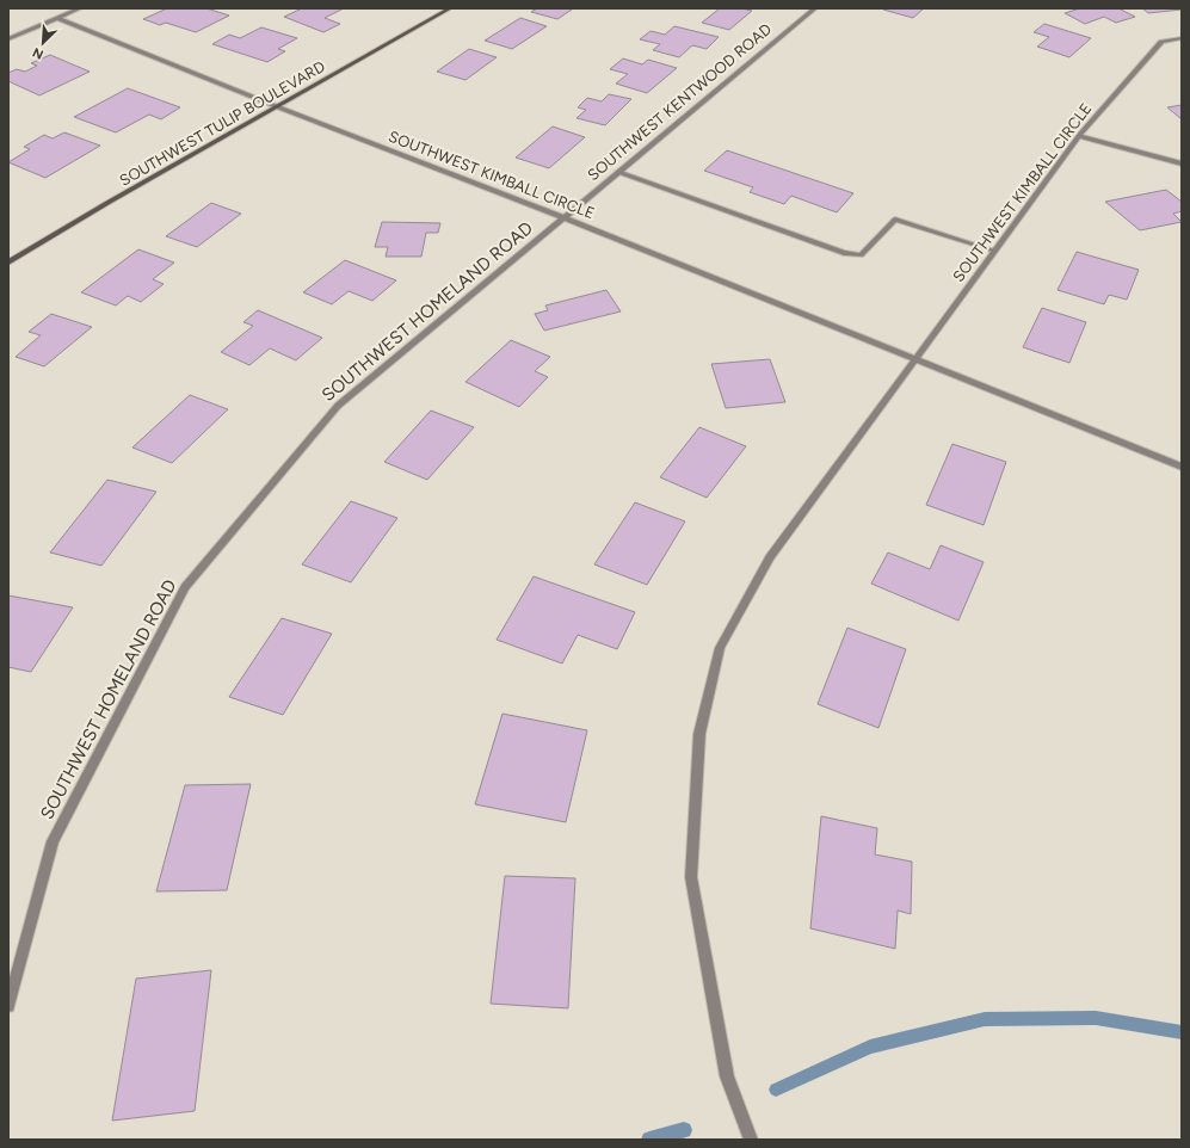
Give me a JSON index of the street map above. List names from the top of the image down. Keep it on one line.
{"streets":{"street":["SOUTHWEST KENTWOOD ROAD","SOUTHWEST TULIP BOULEVARD","SOUTHWEST KIMBALL CIRCLE","SOUTHWEST HOMELAND ROAD"]},"crossings":[["SOUTHWEST KENTWOOD ROAD","SOUTHWEST KIMBALL CIRCLE"],["SOUTHWEST KENTWOOD ROAD","SOUTHWEST HOMELAND ROAD"],["SOUTHWEST TULIP BOULEVARD","SOUTHWEST KIMBALL CIRCLE"],["SOUTHWEST KIMBALL CIRCLE","SOUTHWEST HOMELAND ROAD"]],"north":"bottom left"}
